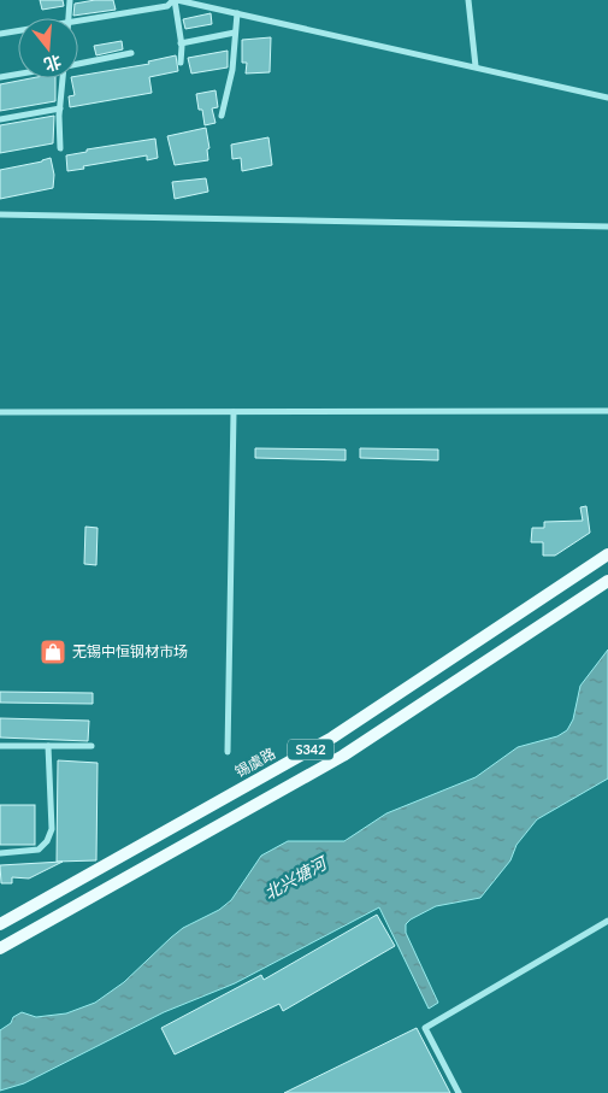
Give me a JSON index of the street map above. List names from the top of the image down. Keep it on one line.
{"streets":{"main road":["S342","锡虞路"]},"water":["北兴塘河"],"places":{"shop":["无锡中恒钢材市场"]},"north":"bottom"}
